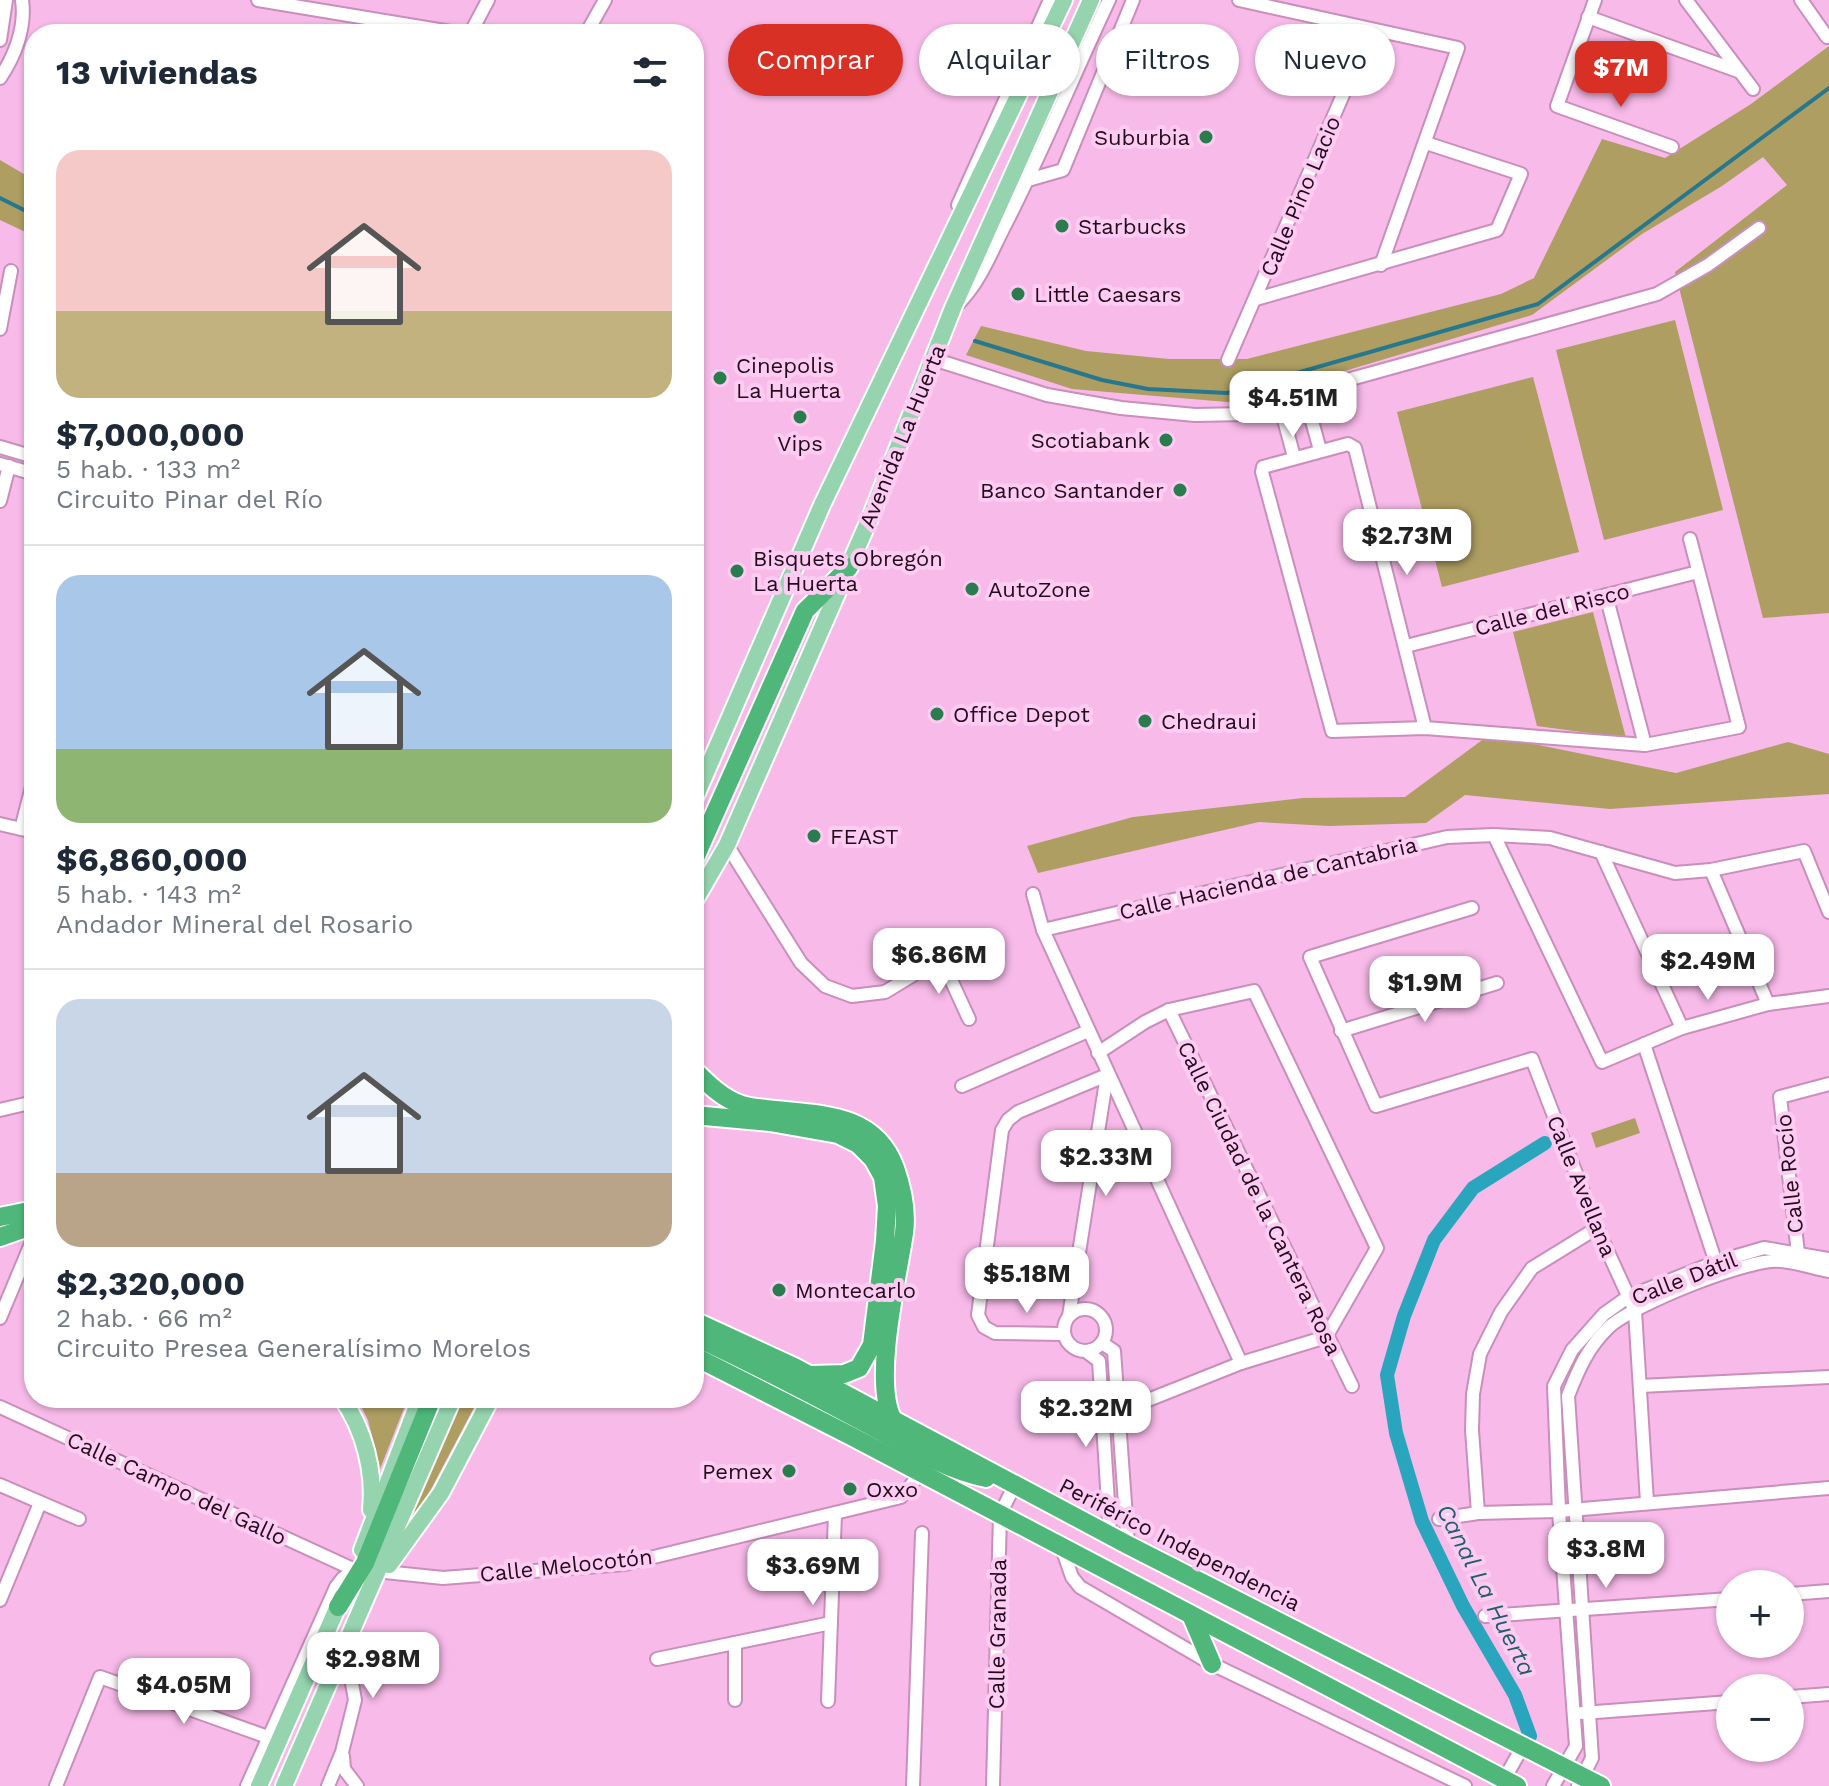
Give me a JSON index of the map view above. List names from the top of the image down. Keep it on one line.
{"streets":{"highway":["Periférico Independencia"],"main road":["Avenida La Huerta"],"street":["Calle Pino Lacio","Calle del Risco","Calle Hacienda de Cantabria","Calle Rocío","Calle Avellana","Calle Ciudad de la Cantera Rosa","Calle Dátil","Calle Campo del Gallo","Calle Melocotón","Calle Granada"]},"crossings":[["Calle Rocío","Calle Dátil"],["Calle Avellana","Calle Dátil"],["Calle Dátil","Periférico Independencia"],["Periférico Independencia","Calle Granada"]],"water":["Canal La Huerta"],"places":["Suburbia","Starbucks","Little Caesars","Cinepolis La Huerta","Vips","Scotiabank","Banco Santander","Bisquets Obregón La Huerta","AutoZone","Office Depot","Chedraui","FEAST","Montecarlo","Pemex","Oxxo"],"page":{"chip":["Comprar","Alquilar","Filtros","Nuevo"],"heading":"13 viviendas","price":["$7M","$4.51M","$2.73M","$6.86M","$2.49M","$1.9M","$2.33M","$5.18M","$2.32M","$3.8M","$3.69M","$2.98M","$4.05M"],"list":[{"name":"$7,000,000","note":"5 hab. · 133 m² · Circuito Pinar del Río"},{"name":"$6,860,000","note":"5 hab. · 143 m² · Andador Mineral del Rosario"},{"name":"$2,320,000","note":"2 hab. · 66 m² · Circuito Presea Generalísimo Morelos"}],"map_buttons":["+","−"]}}
